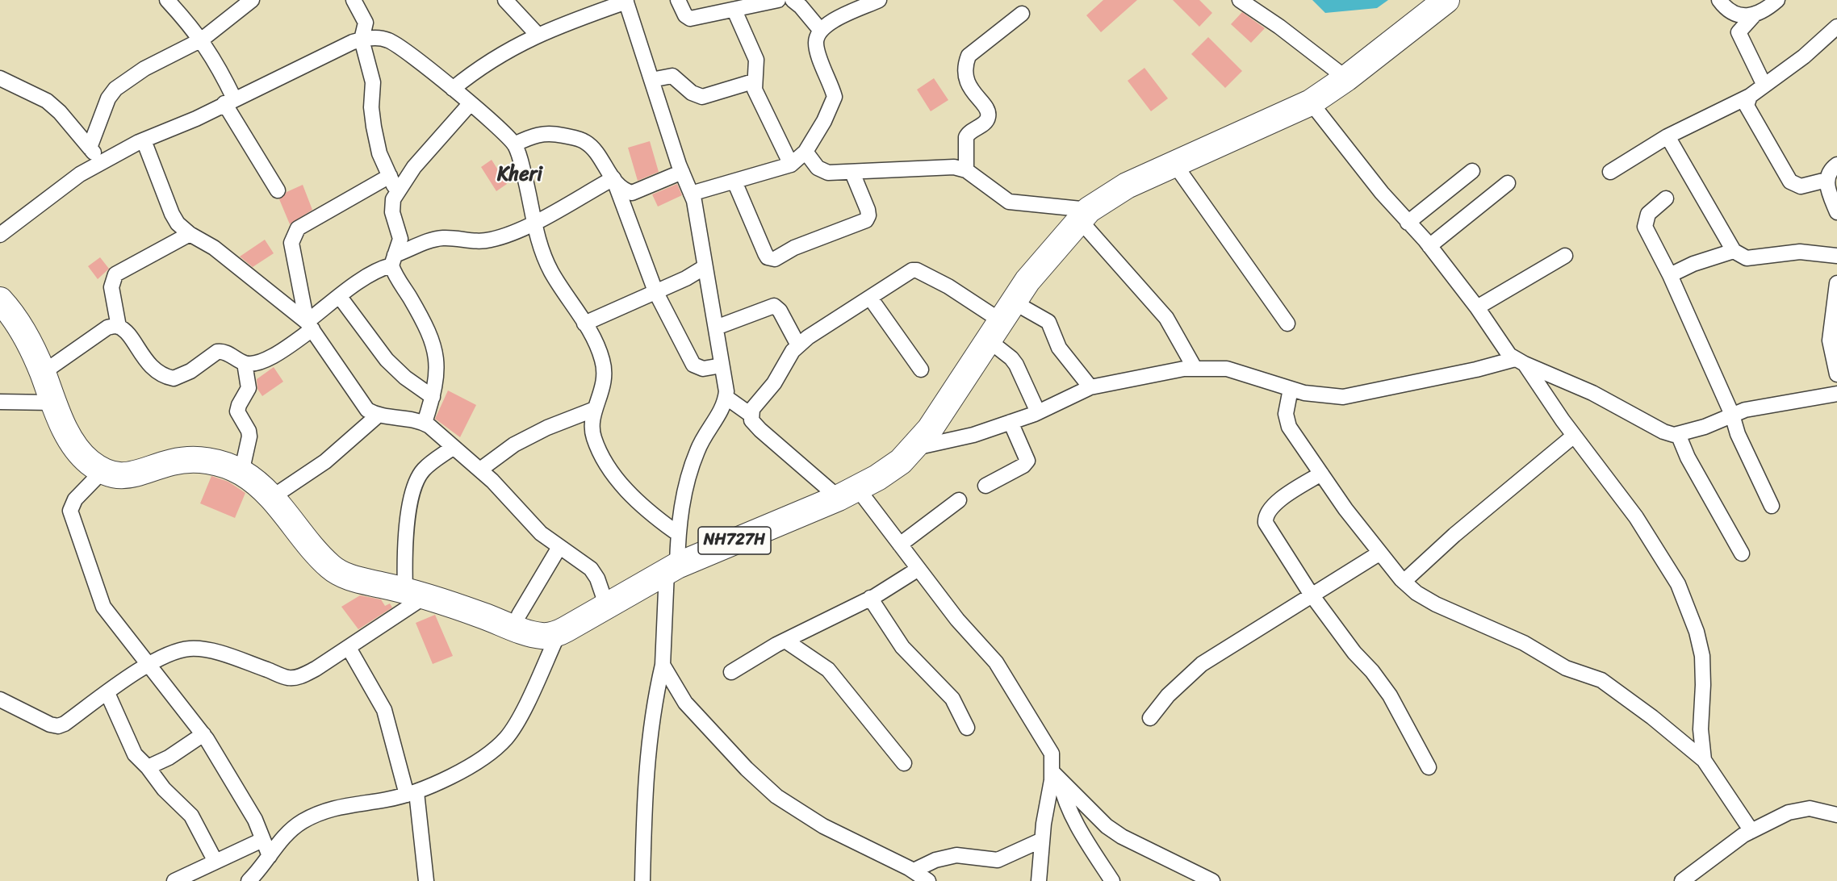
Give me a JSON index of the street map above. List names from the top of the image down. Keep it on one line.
{"streets":{"highway":["NH727H"]},"districts":["Kheri"]}
